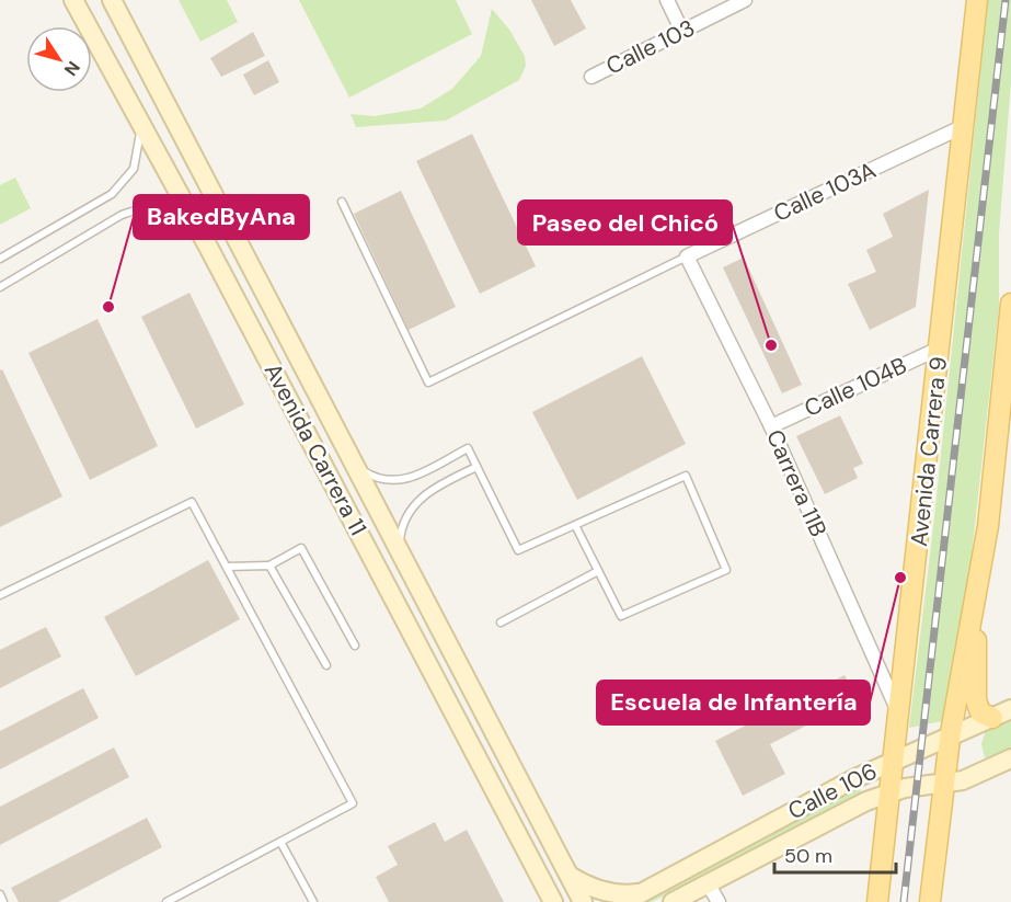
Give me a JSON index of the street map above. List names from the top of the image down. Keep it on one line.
{"streets":{"main road":["Avenida Carrera 11","Avenida Carrera 9","Calle 106"],"street":["Calle 103","Calle 103A","Calle 104B","Carrera 11B"]},"crossings":[["Calle 103A","Avenida Carrera 9"],["Calle 103A","Carrera 11B"],["Calle 104B","Avenida Carrera 9"],["Calle 104B","Carrera 11B"],["Avenida Carrera 9","Carrera 11B"],["Avenida Carrera 9","Calle 106"]],"places":["BakedByAna","Paseo del Chicó","Escuela de Infantería"],"scale_bar":"50 m","north":"bottom right"}
